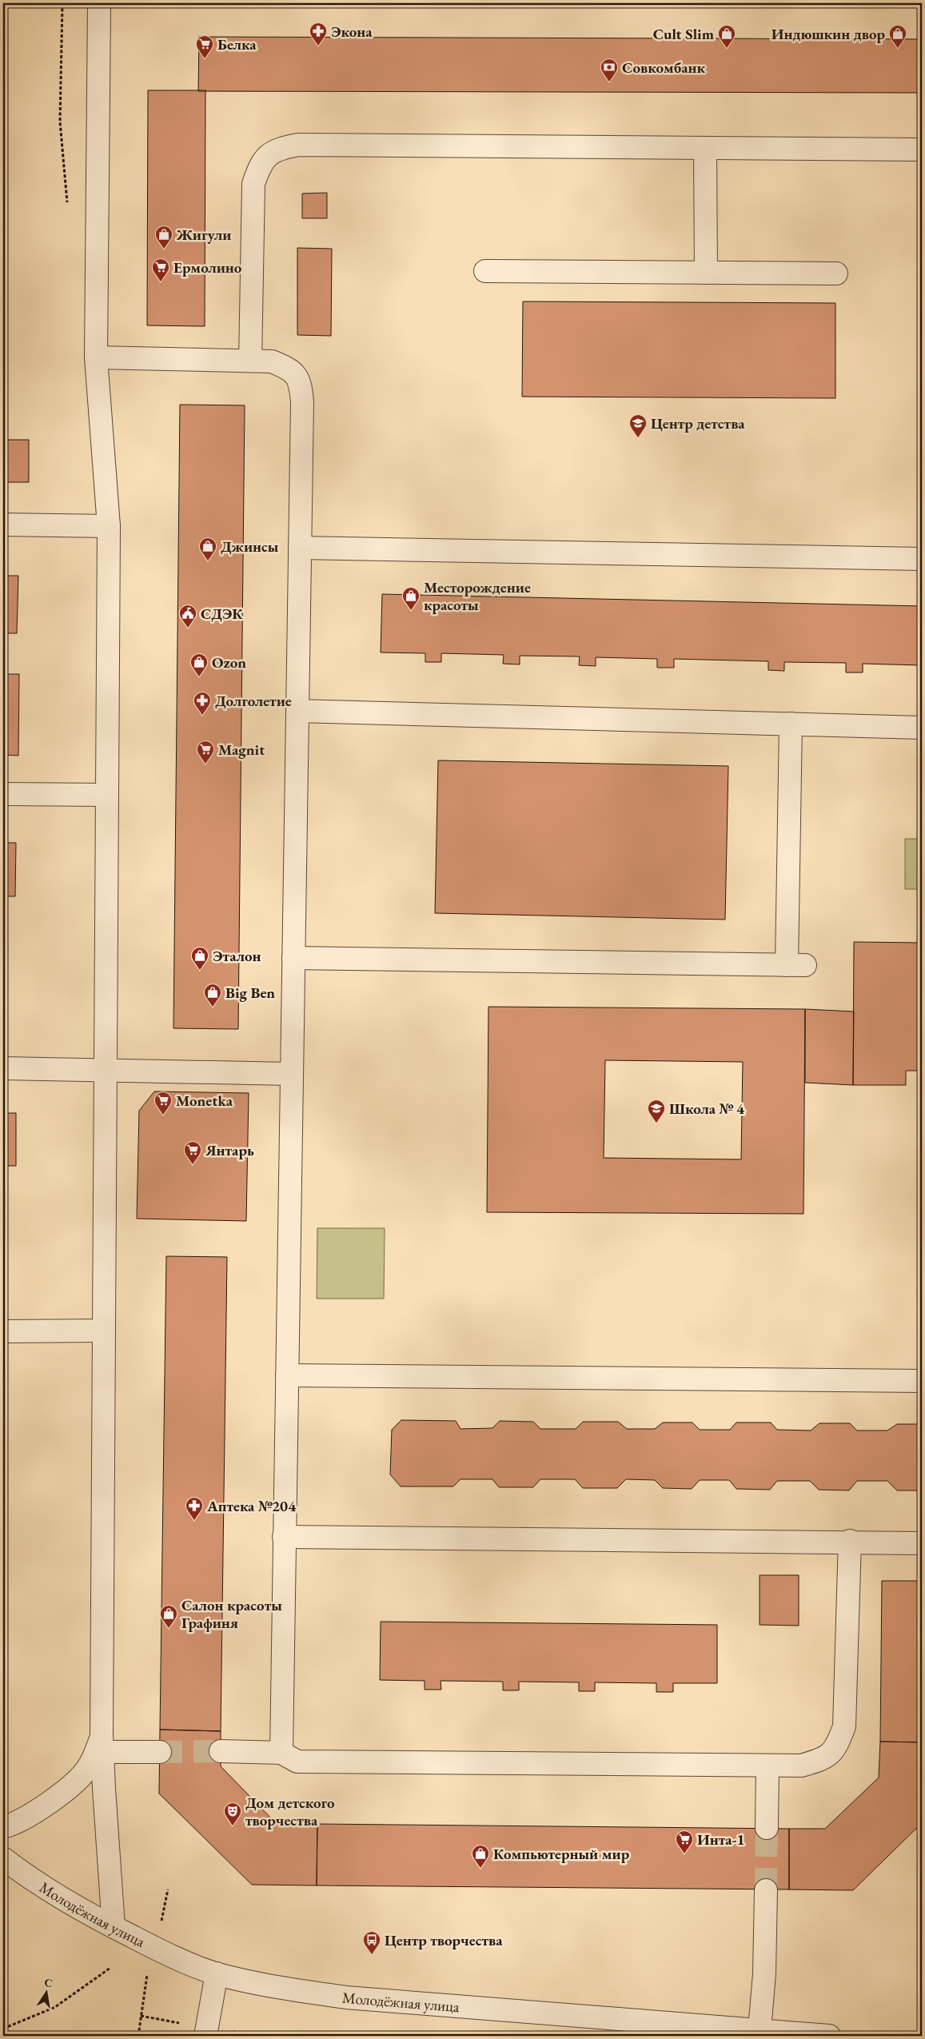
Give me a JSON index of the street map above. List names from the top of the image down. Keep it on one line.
{"streets":{"street":["Молодёжная улица"]},"places":{"pharmacy":["Экона","Долголетие","Аптека №204"],"shop":["Cult Slim","Индюшкин двор","Жигули","Джинсы","Месторождение красоты","Ozon","Эталон","Big Ben","Салон красоты Графиня","Компьютерный мир"],"supermarket":["Белка","Ермолино","Magnit","Monetka","Янтарь","Инта-1"],"bank":["Совкомбанк"],"school or university":["Центр детства","Школа № 4"],"public building":["СДЭК"],"theatre":["Дом детского творчества"],"bus stop":["Центр творчества"]},"north":"top"}
